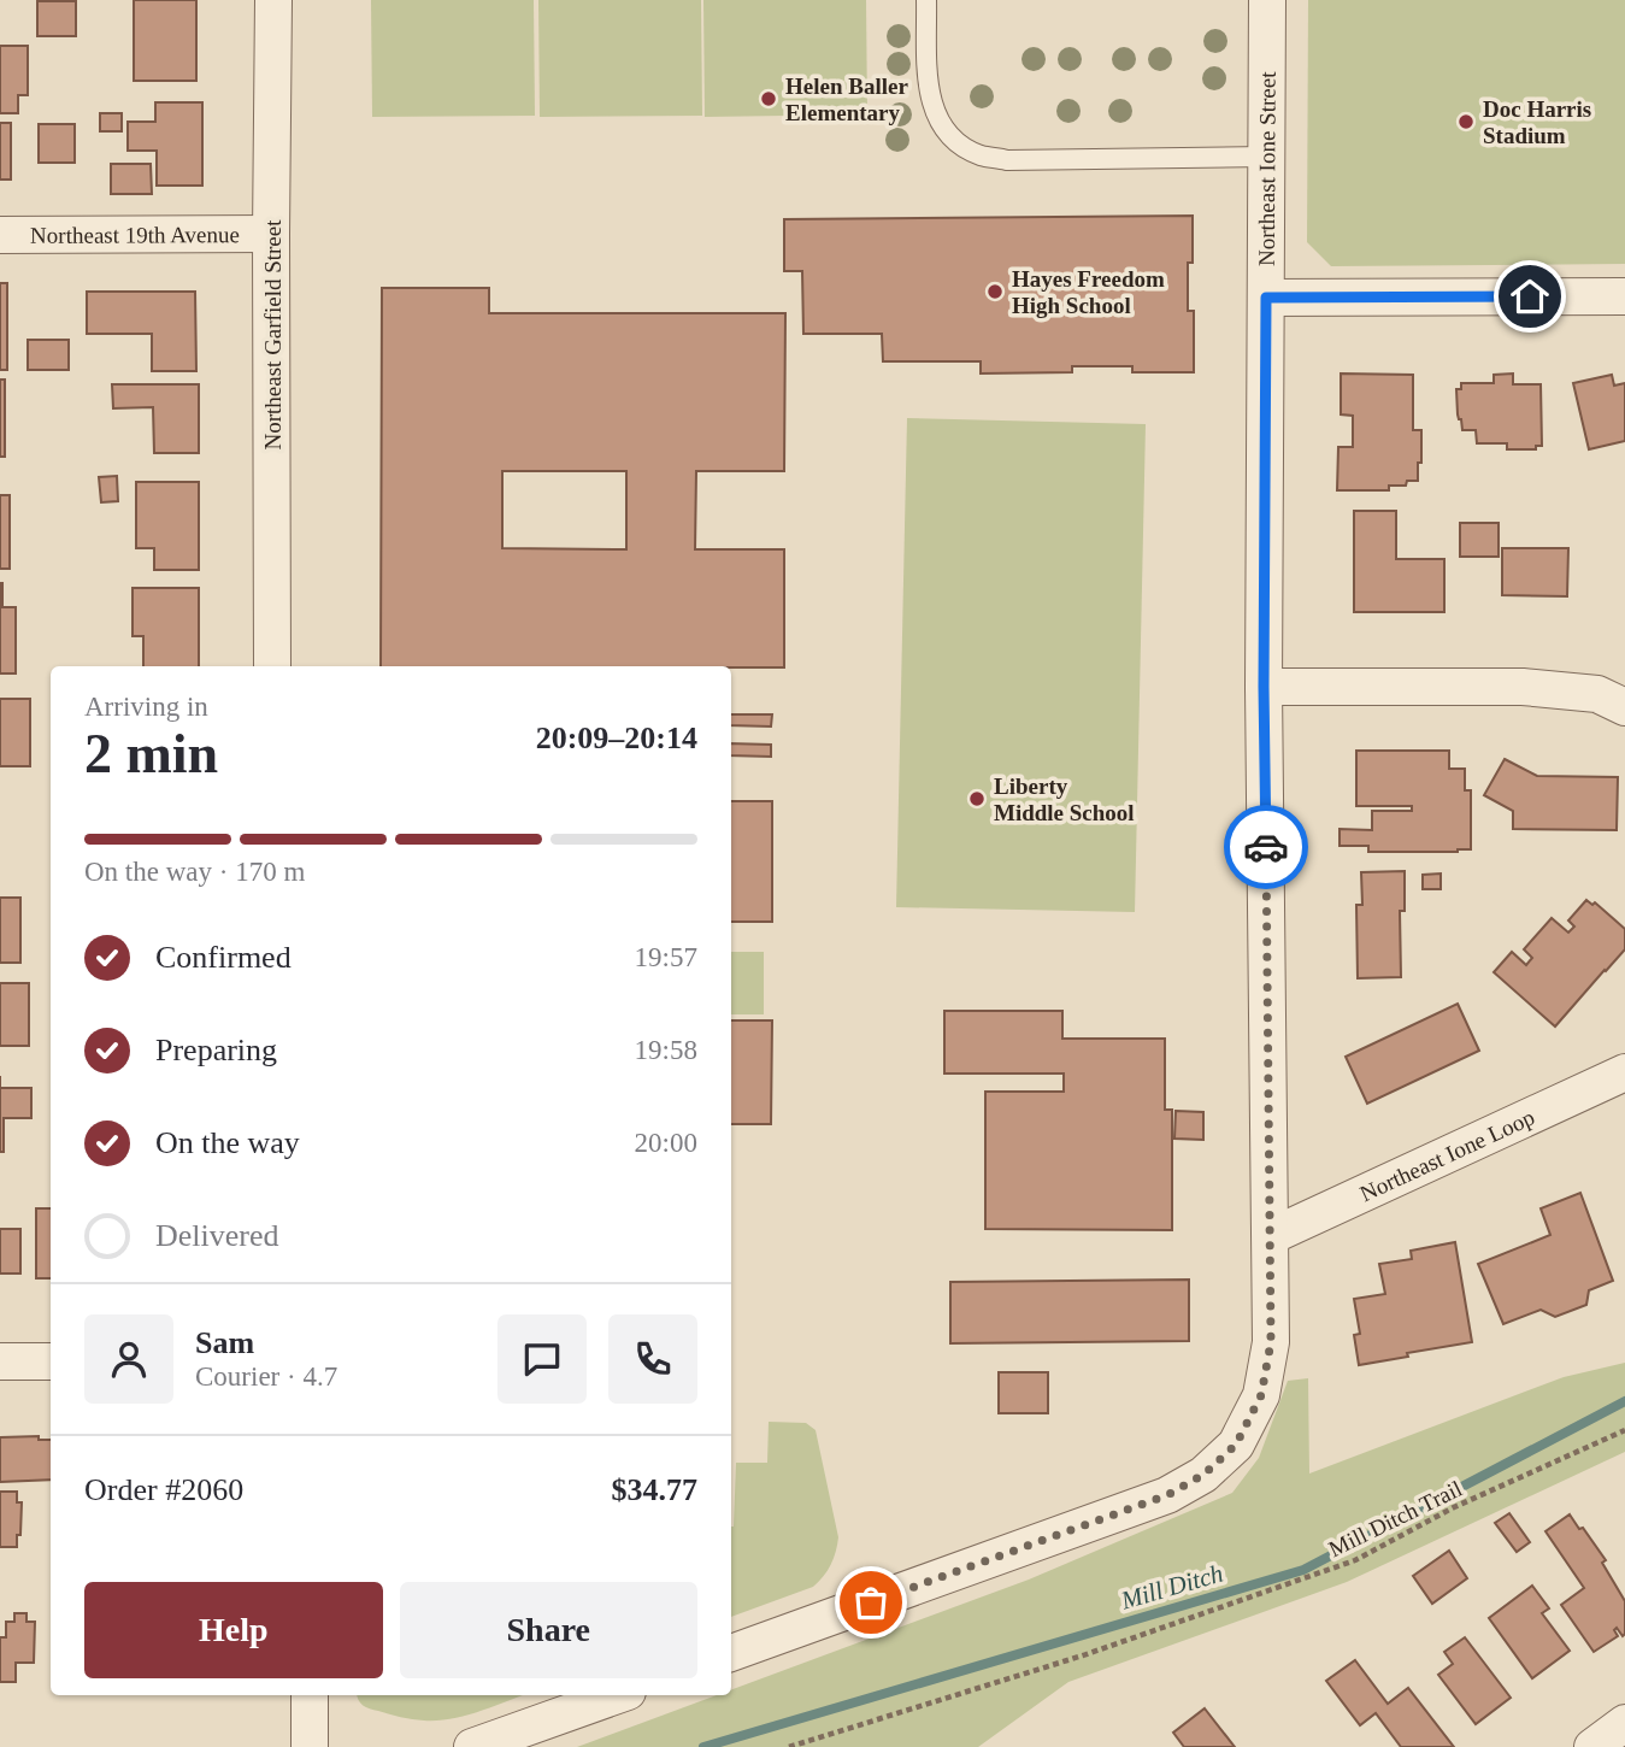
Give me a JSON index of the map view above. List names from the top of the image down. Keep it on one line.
{"streets":{"street":["Northeast Ione Street","Northeast 19th Avenue","Northeast Garfield Street","Northeast Ione Loop"],"path":["Mill Ditch Trail"]},"crossings":[["Northeast Ione Street","Northeast Ione Loop"],["Northeast 19th Avenue","Northeast Garfield Street"]],"water":["Mill Ditch"],"places":["Helen Baller Elementary","Doc Harris Stadium","Hayes Freedom High School","Liberty Middle School"],"page":{"heading":["2 min","Arriving in","20:09–20:14"],"panel":["Sam","Courier · 4.7","Order #2060","$34.77"],"bar":"On the way · 170 m","list":[["Confirmed","19:57"],["Preparing","19:58"],["On the way","20:00"],"Delivered"],"buttons":["Help","Share"]}}
